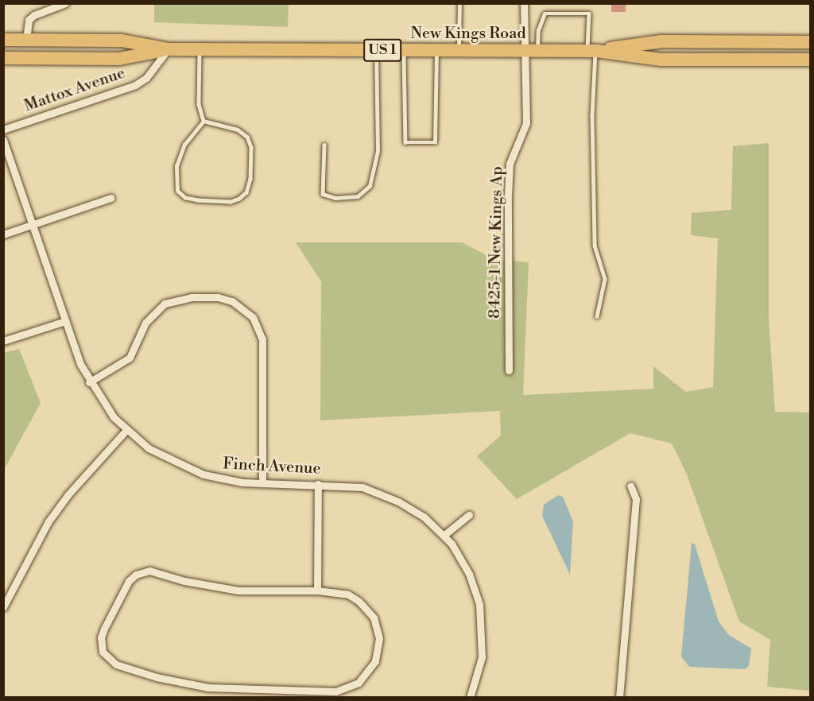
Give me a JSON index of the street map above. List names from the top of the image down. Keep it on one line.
{"streets":{"highway":["New Kings Road","US 1"],"street":["Mattox Avenue","8425-1 New Kings Ap","Finch Avenue"]},"crossings":[["New Kings Road","Mattox Avenue"],["New Kings Road","8425-1 New Kings Ap"]]}
